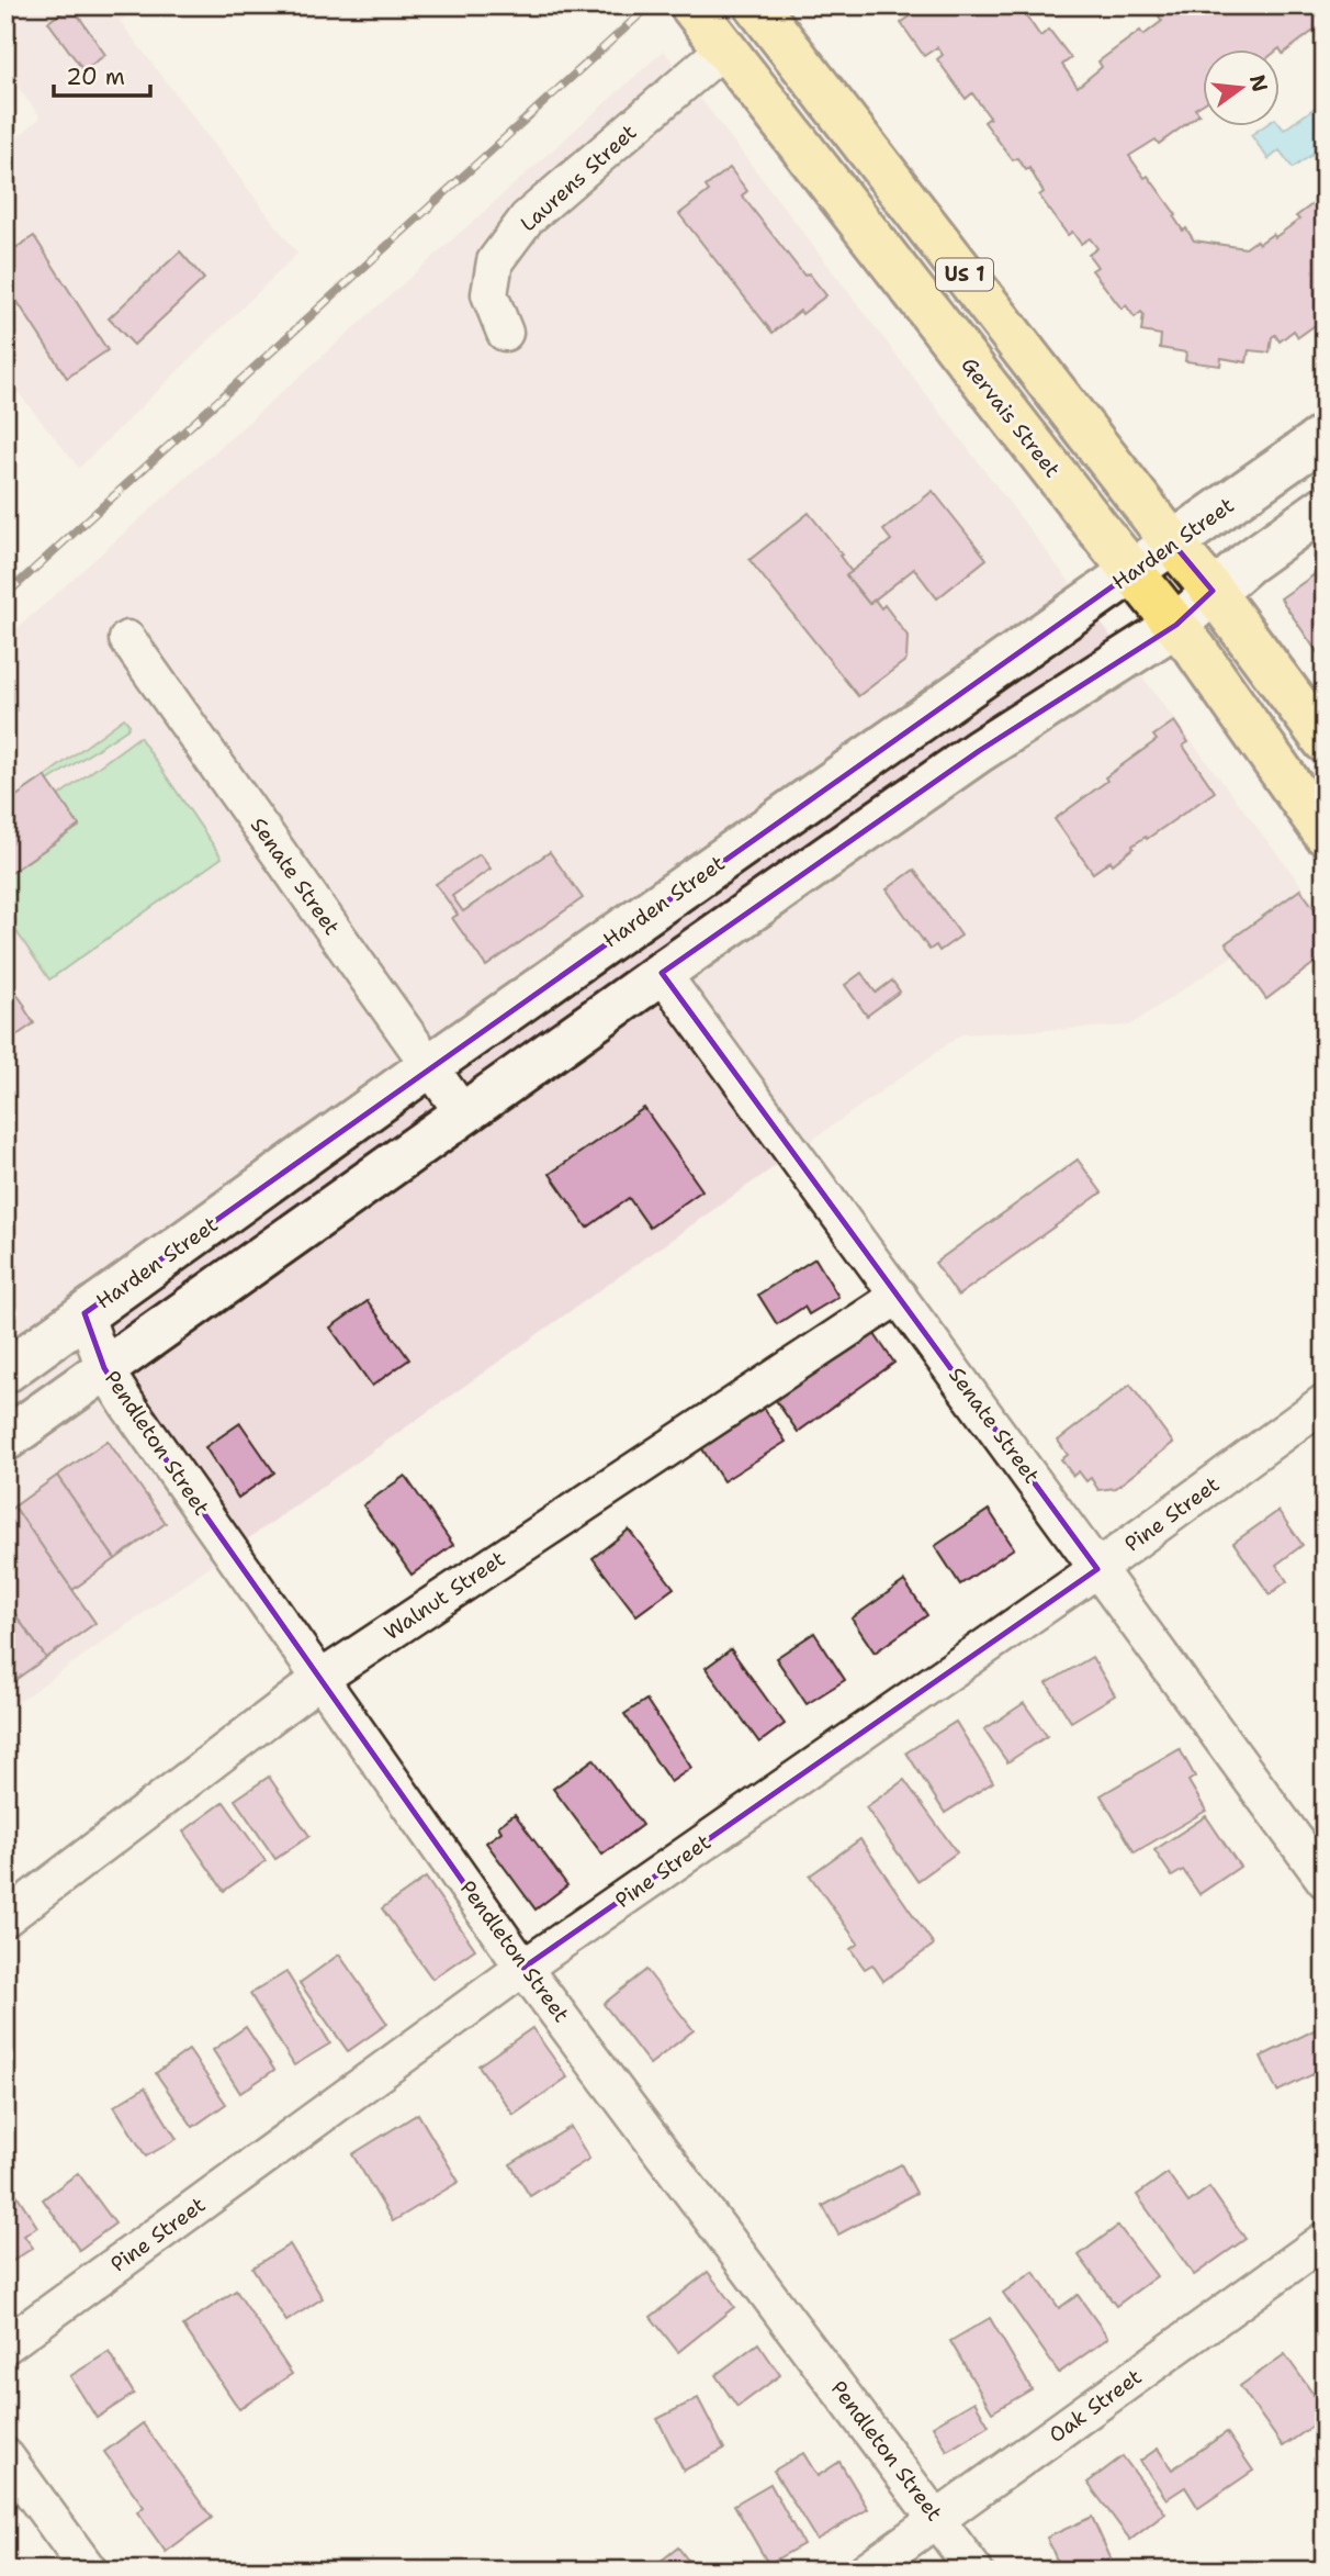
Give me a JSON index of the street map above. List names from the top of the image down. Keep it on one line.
{"streets":{"main road":["US 1","Gervais Street","Harden Street"],"street":["Laurens Street","Senate Street","Pendleton Street","Pine Street","Walnut Street","Oak Street"]},"crossings":[["Laurens Street","Gervais Street"],["US 1","Harden Street"],["Gervais Street","Harden Street"],["Harden Street","Senate Street"],["Harden Street","Pendleton Street"],["Senate Street","Pine Street"],["Senate Street","Walnut Street"],["Pendleton Street","Pine Street"],["Pendleton Street","Walnut Street"],["Pendleton Street","Oak Street"]],"scale_bar":"20 m","north":"right"}
